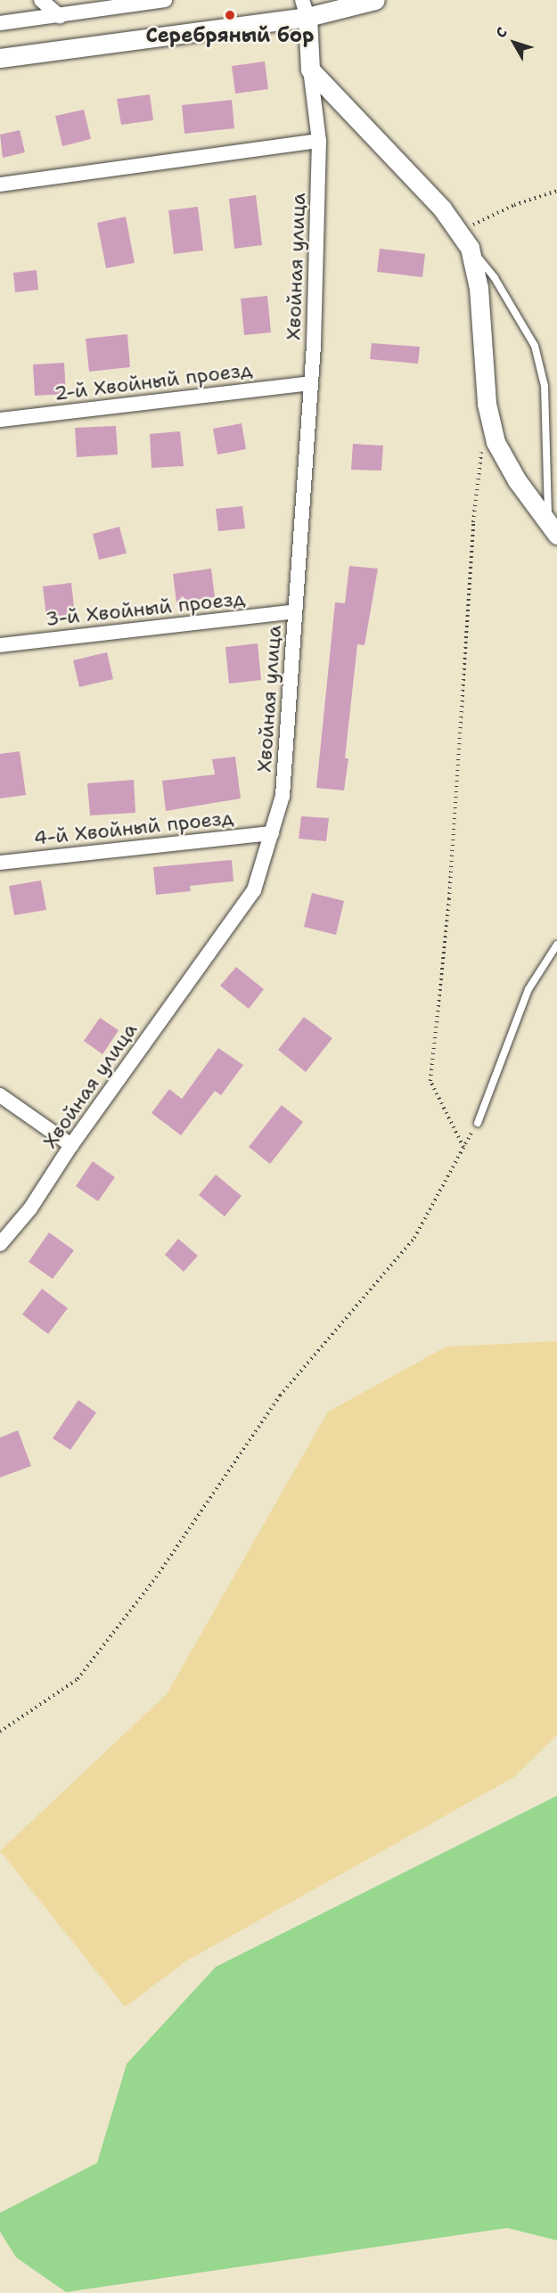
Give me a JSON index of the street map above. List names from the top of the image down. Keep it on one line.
{"streets":{"street":["Хвойная улица","2-й Хвойный проезд","3-й Хвойный проезд","4-й Хвойный проезд"]},"crossings":[["Хвойная улица","2-й Хвойный проезд"],["Хвойная улица","3-й Хвойный проезд"],["Хвойная улица","4-й Хвойный проезд"]],"places":["Серебряный бор"],"north":"top left"}
